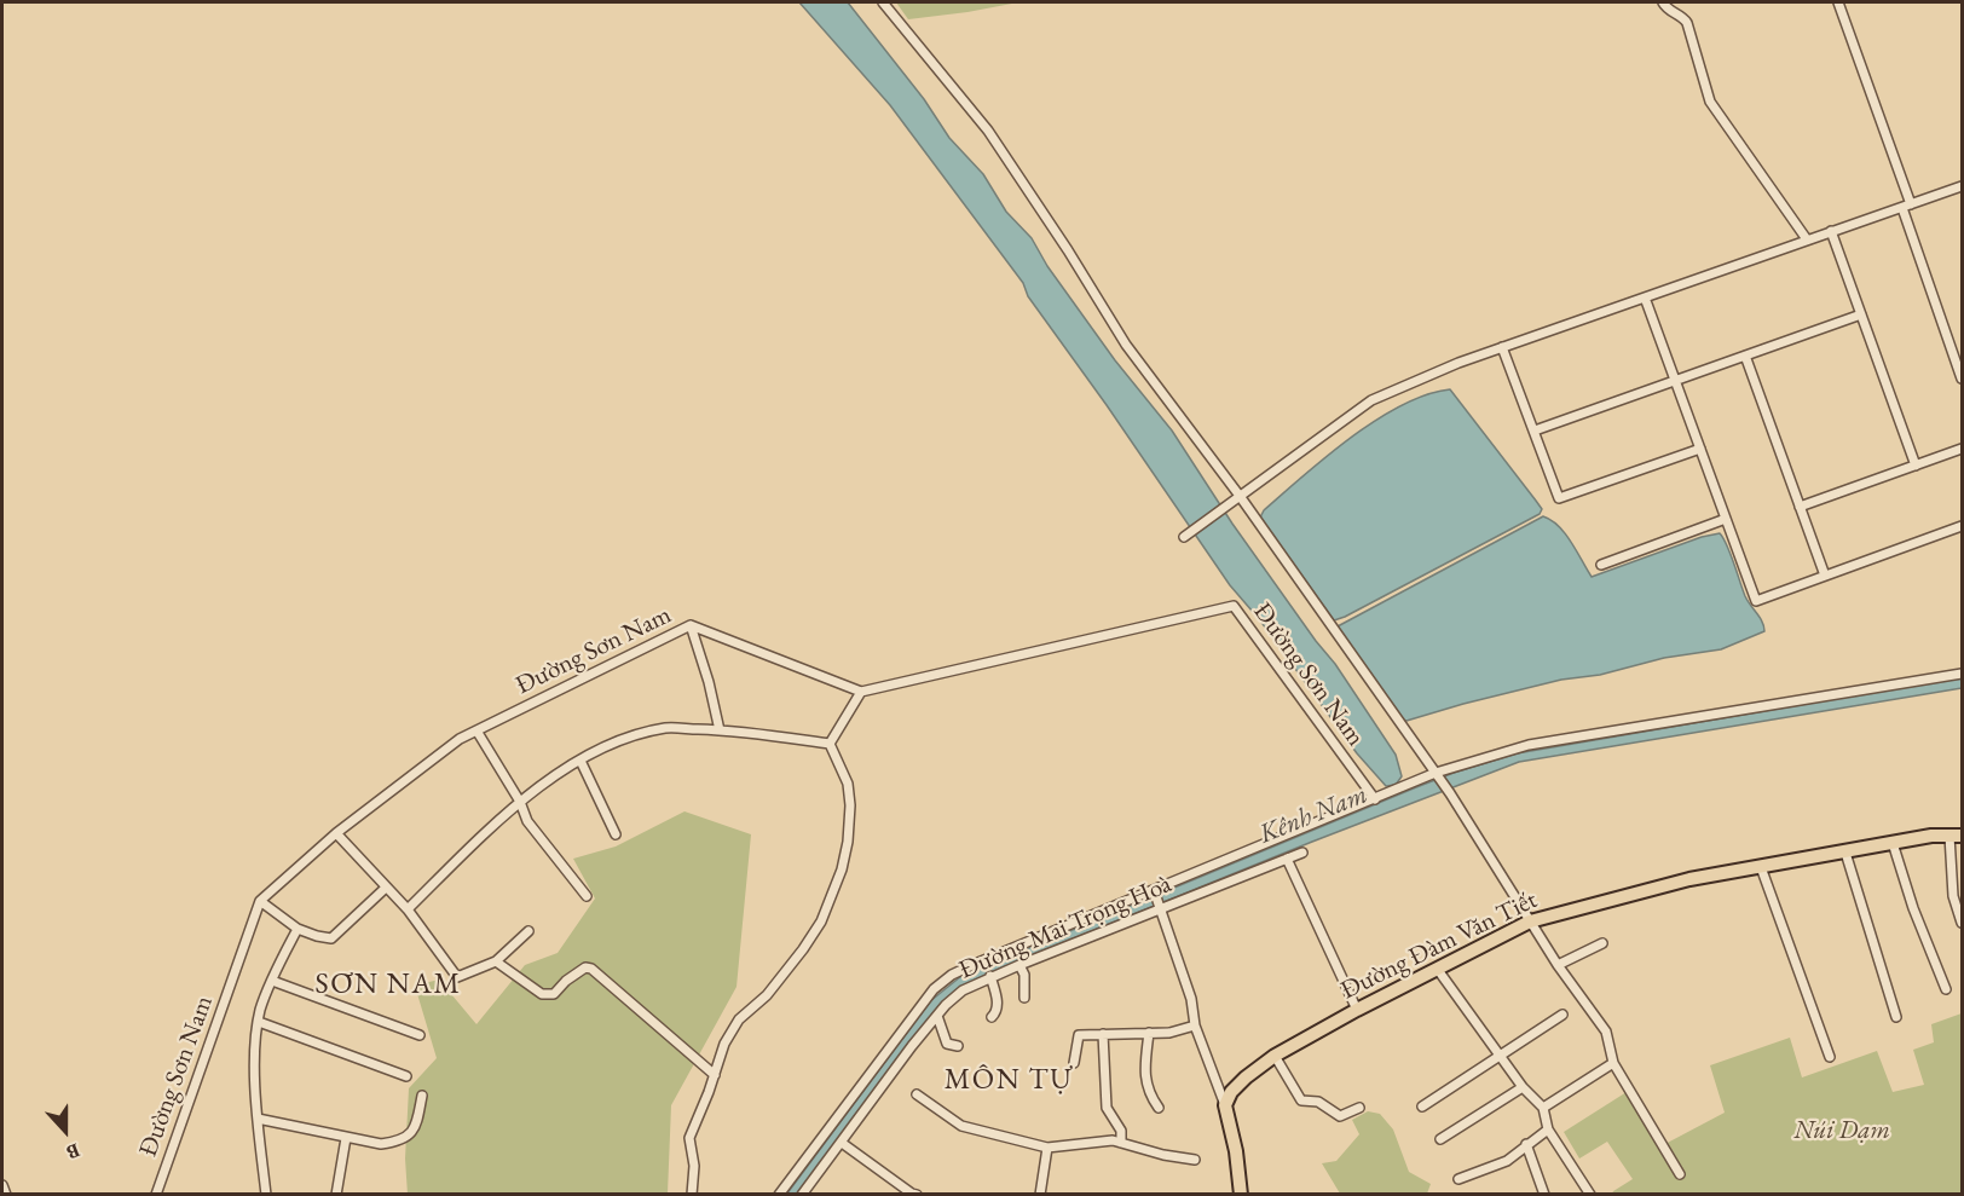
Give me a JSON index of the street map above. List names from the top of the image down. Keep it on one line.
{"streets":{"main road":["Đường Đàm Văn Tiết"],"street":["Đường Sơn Nam","Đường Mai Trọng Hoà"]},"districts":["SƠN NAM","MÔN TỰ"],"water":["Kênh Nam"],"parks":["Núi Dạm"],"north":"bottom"}
